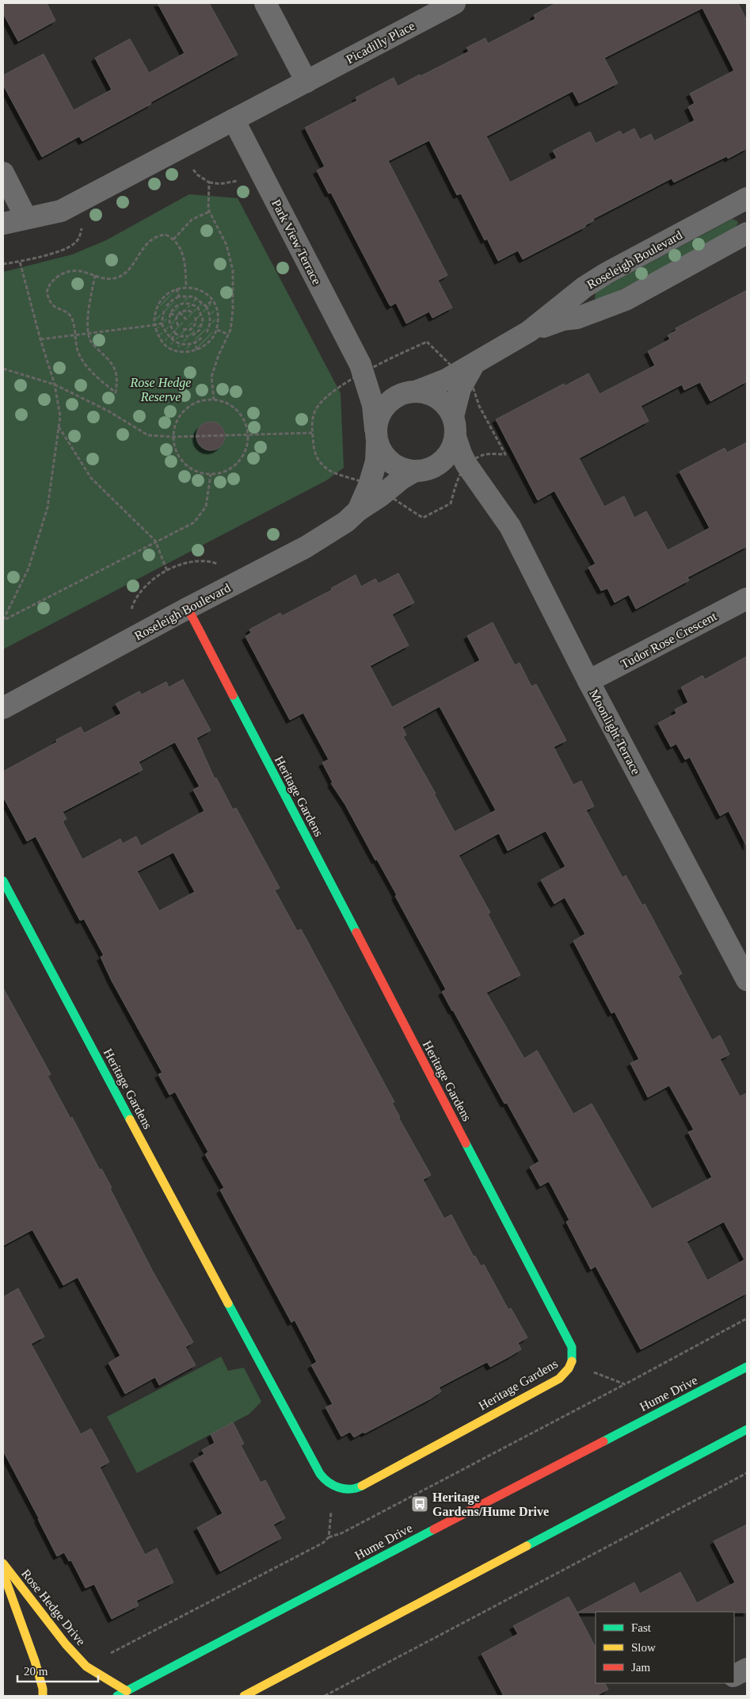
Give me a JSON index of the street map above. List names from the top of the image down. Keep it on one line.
{"streets":{"street":["Picadilly Place","Park View Terrace","Roseleigh Boulevard","Tudor Rose Crescent","Moonlight Terrace","Heritage Gardens","Hume Drive","Rose Hedge Drive"]},"crossings":[["Park View Terrace","Roseleigh Boulevard"],["Park View Terrace","Moonlight Terrace"],["Roseleigh Boulevard","Moonlight Terrace"],["Roseleigh Boulevard","Heritage Gardens"],["Tudor Rose Crescent","Moonlight Terrace"],["Hume Drive","Rose Hedge Drive"]],"parks":["Rose Hedge Reserve"],"places":{"bus stop":["Heritage Gardens/Hume Drive"]},"legend":["Fast","Slow","Jam"],"scale_bar":"20 m"}
